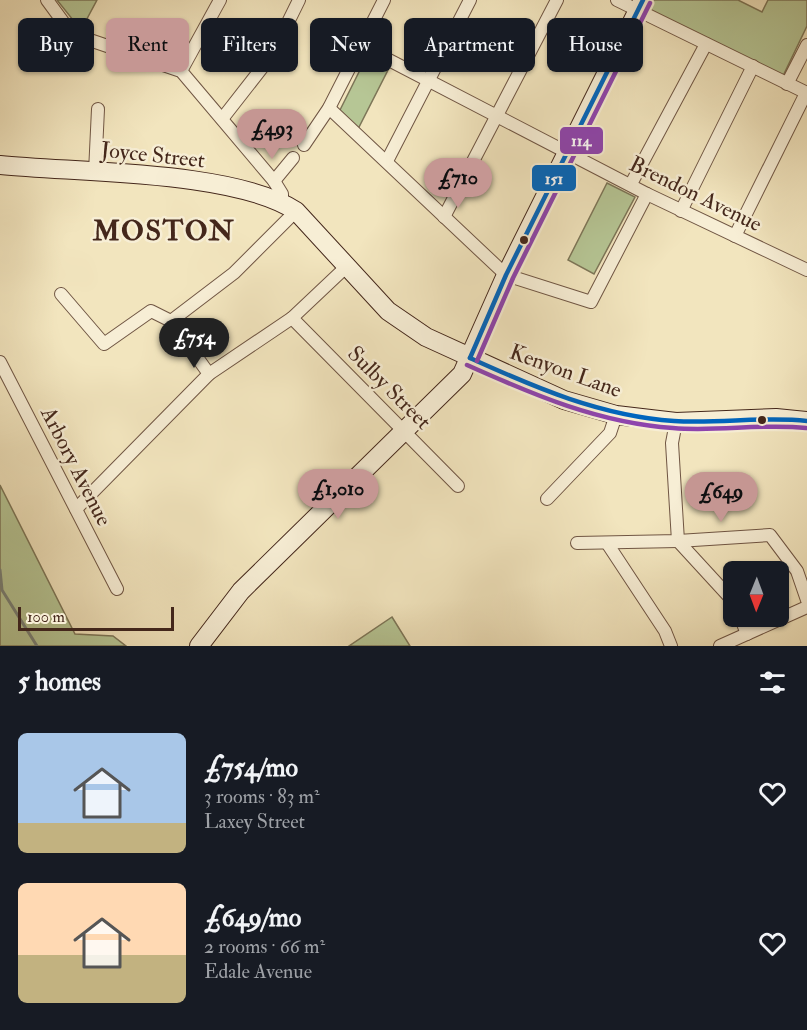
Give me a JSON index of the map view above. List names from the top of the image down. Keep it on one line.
{"streets":{"main road":["Joyce Street","Kenyon Lane"],"street":["Brendon Avenue","Sulby Street","Arbory Avenue"]},"crossings":[["Joyce Street","Kenyon Lane"]],"districts":["MOSTON"],"lines":["transit line 151","transit line 114"],"scale_bar":"100 m","north":"bottom","page":{"chip":["Buy","Rent","Filters","New","Apartment","House"],"price":["£493","£710","£754","£1,010","£649"],"scale":"100 m","heading":"5 homes","list":[{"name":"£754/mo","note":"3 rooms · 83 m² · Laxey Street"},{"name":"£649/mo","note":"2 rooms · 66 m² · Edale Avenue"}]}}
